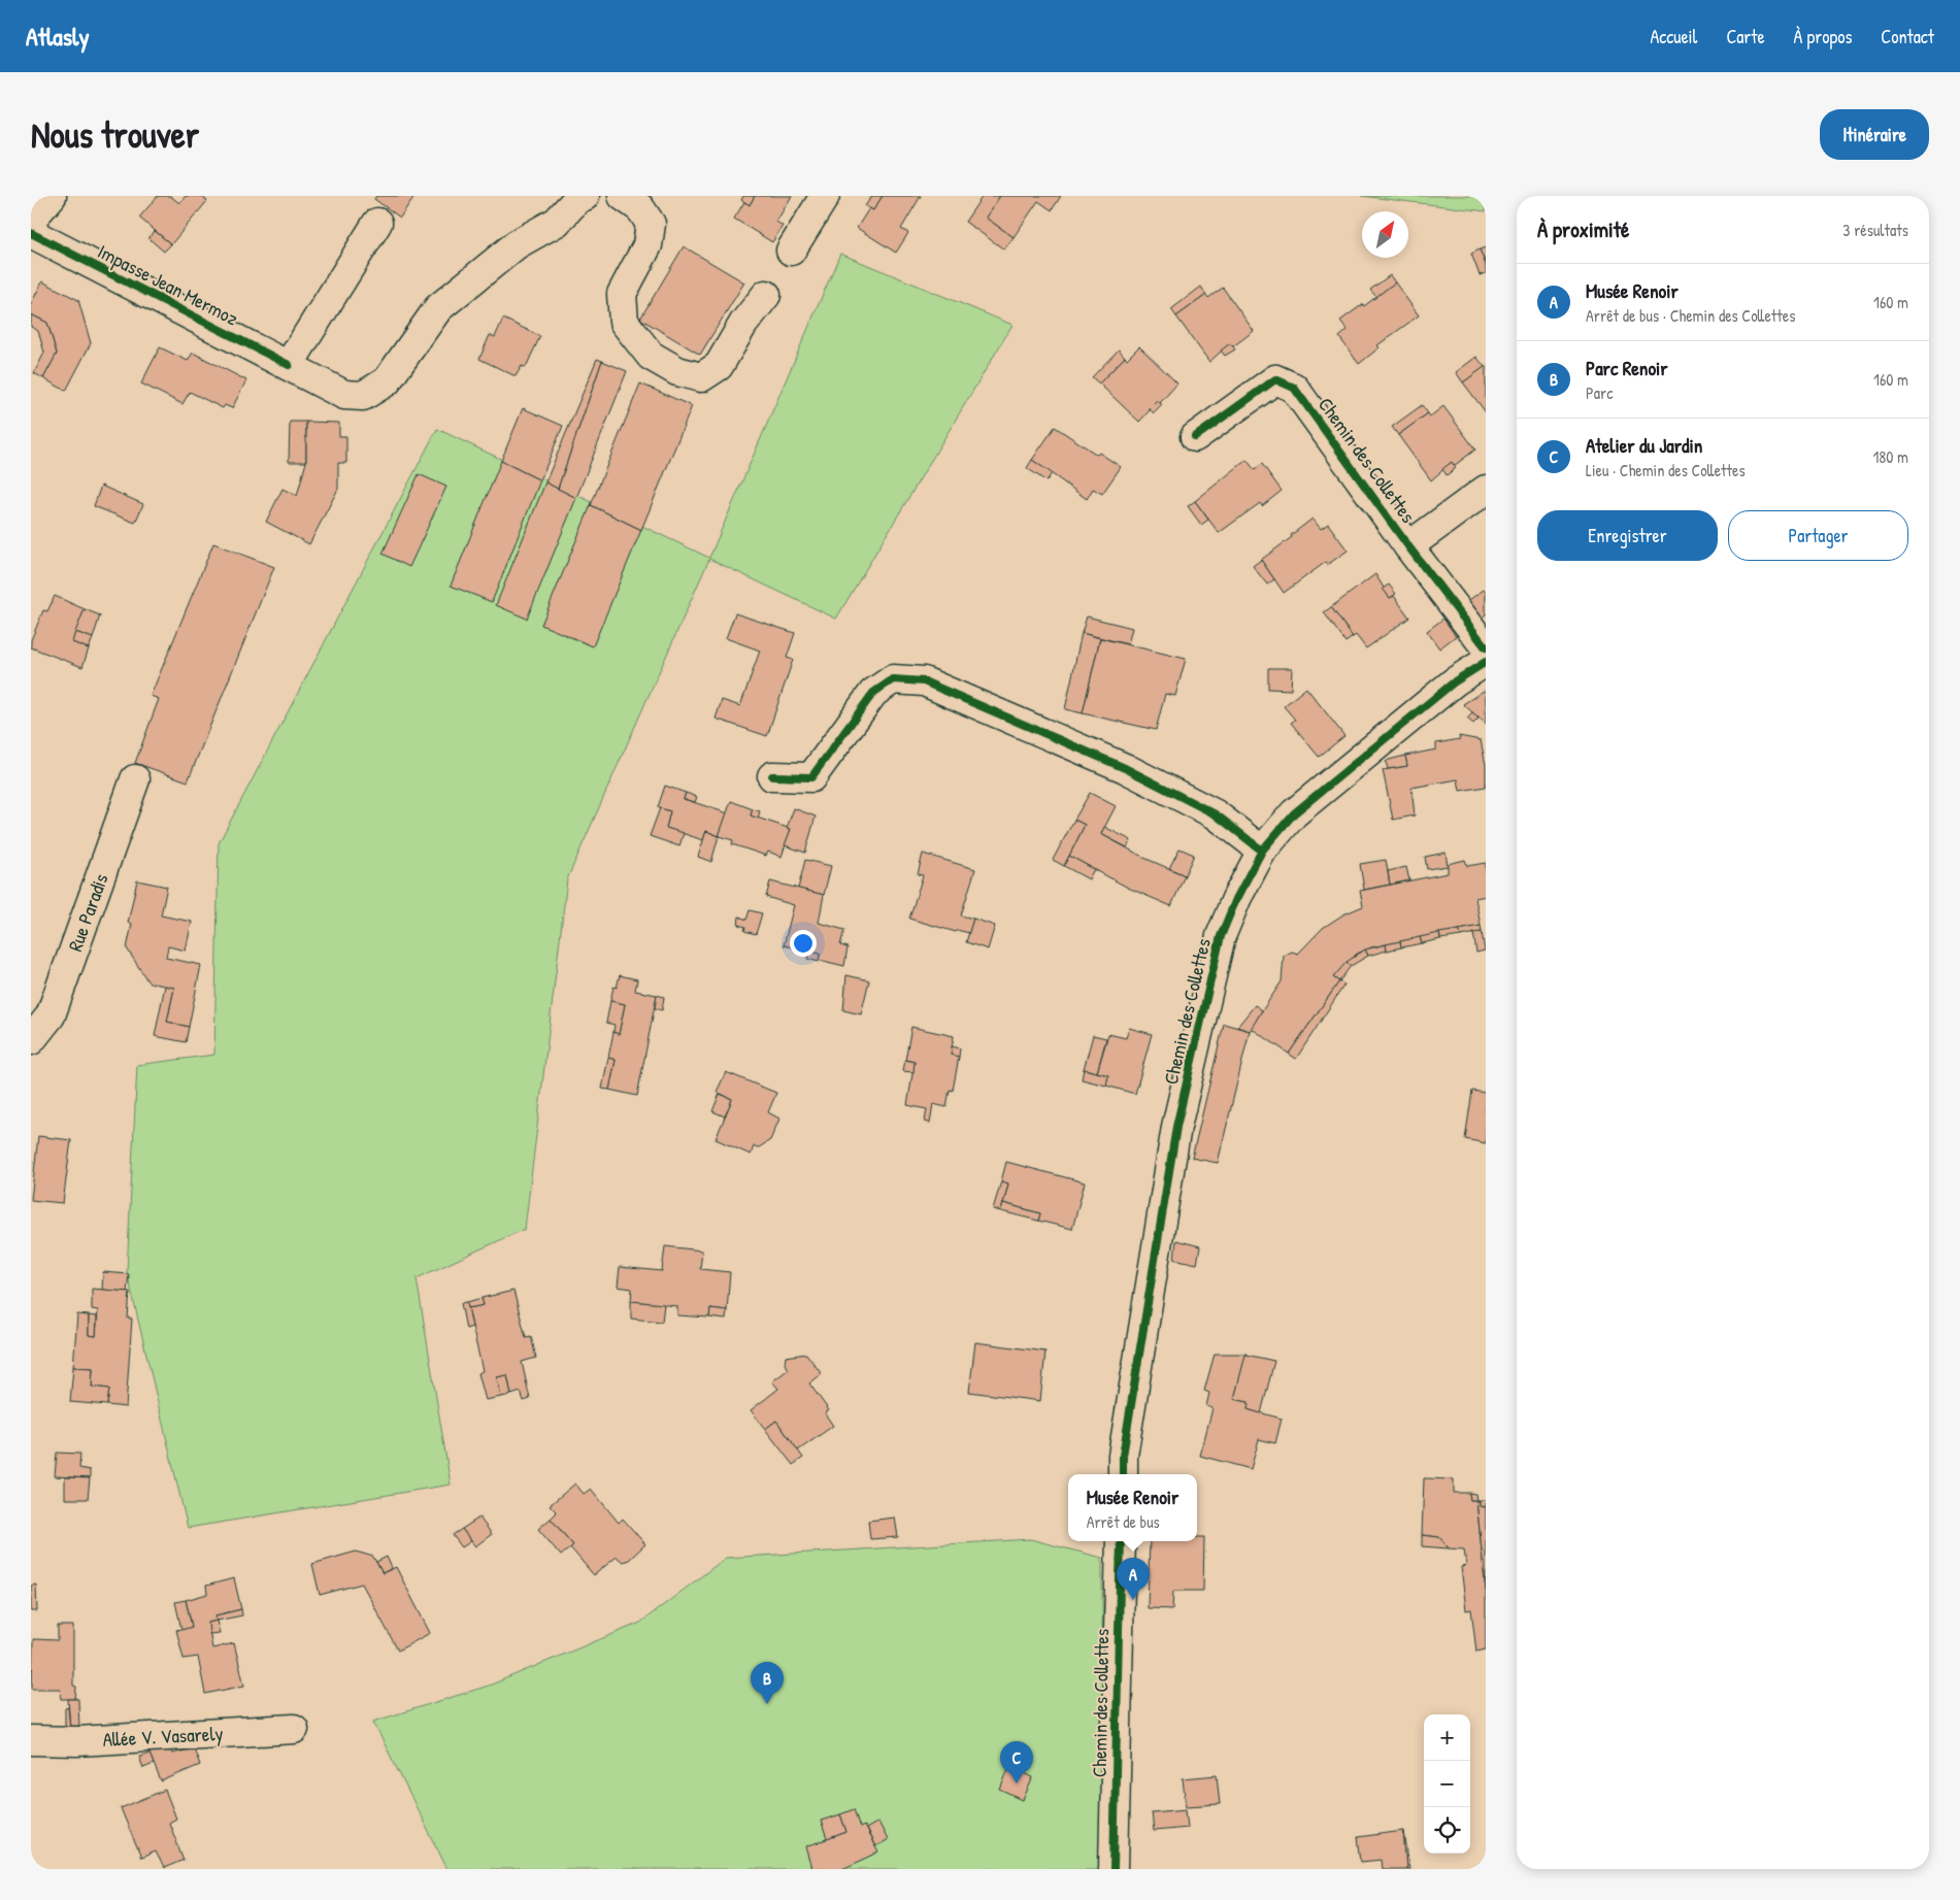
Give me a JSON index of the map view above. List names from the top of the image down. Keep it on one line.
{"streets":{"street":["Impasse Jean Mermoz","Chemin des Collettes","Rue Paradis","Allée V. Vasarely"]},"north":"top right","page":{"header":"Atlasly","nav":["Accueil","Carte","À propos","Contact"],"buttons":["Itinéraire",["Enregistrer","Partager"]],"title":"Nous trouver","heading":["À proximité","3 résultats"],"list":[{"mark":"A","name":"Musée Renoir","note":"Arrêt de bus · Chemin des Collettes","value":"160 m"},{"mark":"B","name":"Parc Renoir","note":"Parc","value":"160 m"},{"mark":"C","name":"Atelier du Jardin","note":"Lieu · Chemin des Collettes","value":"180 m"}],"popup":["Musée Renoir","Arrêt de bus"],"pins":["A","B","C"],"map_buttons":["+","−"]}}
